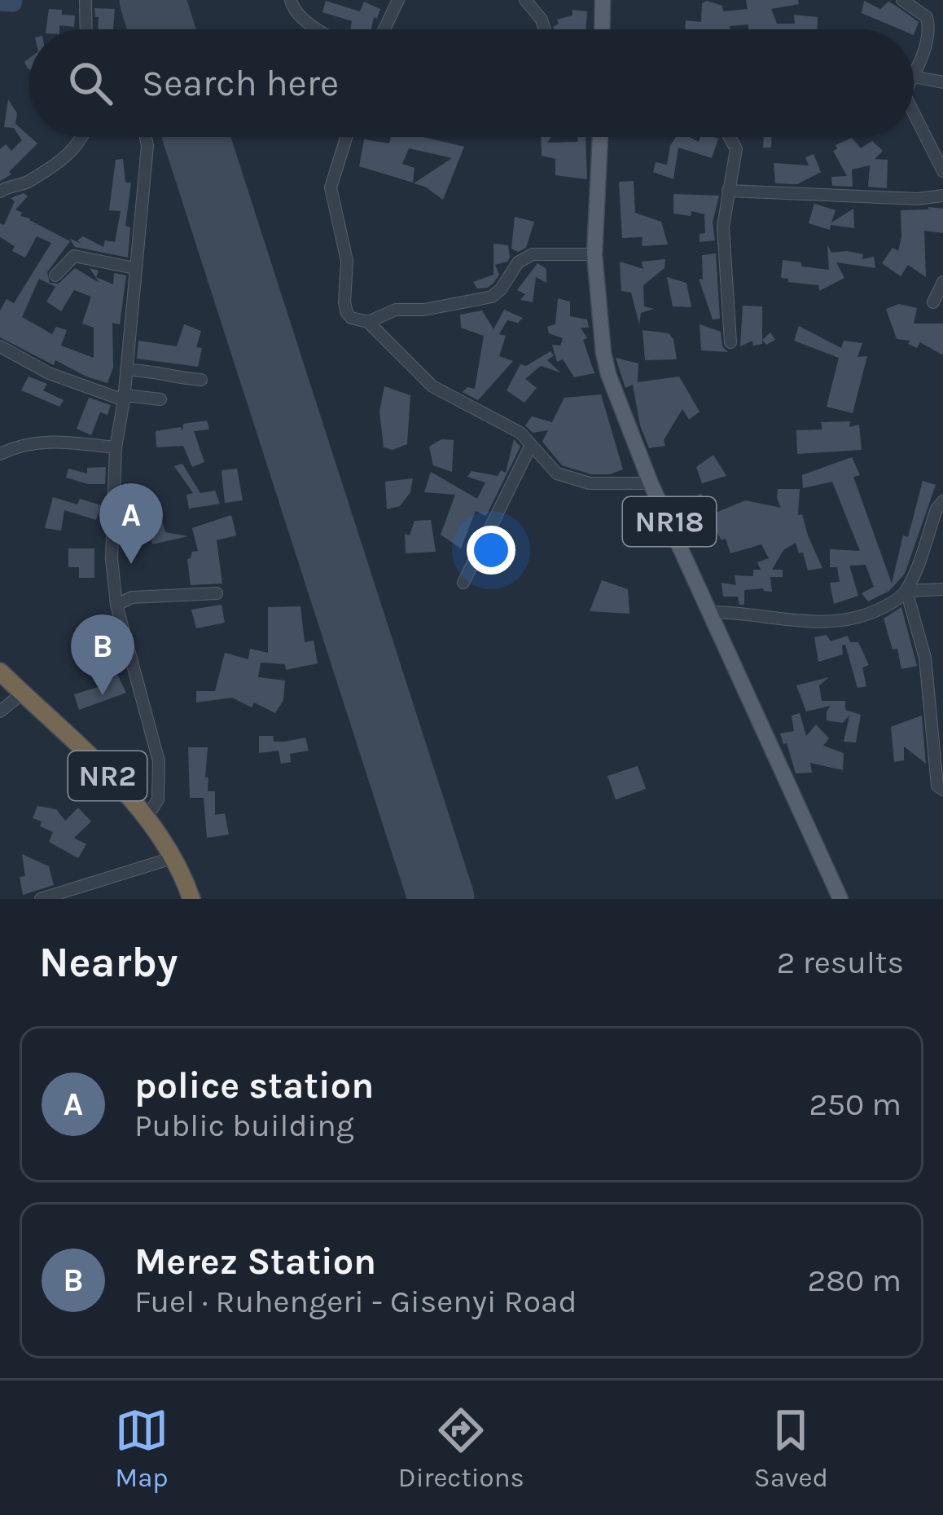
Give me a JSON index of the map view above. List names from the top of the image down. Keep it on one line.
{"streets":{"highway":["NR2"],"main road":["NR18"]},"page":{"search":"Search here","pins":["A","B"],"heading":["Nearby","2 results"],"list":[{"mark":"A","name":"police station","note":"Public building","value":"250 m"},{"mark":"B","name":"Merez Station","note":"Fuel · Ruhengeri - Gisenyi Road","value":"280 m"}],"nav":["Map","Directions","Saved"]}}
